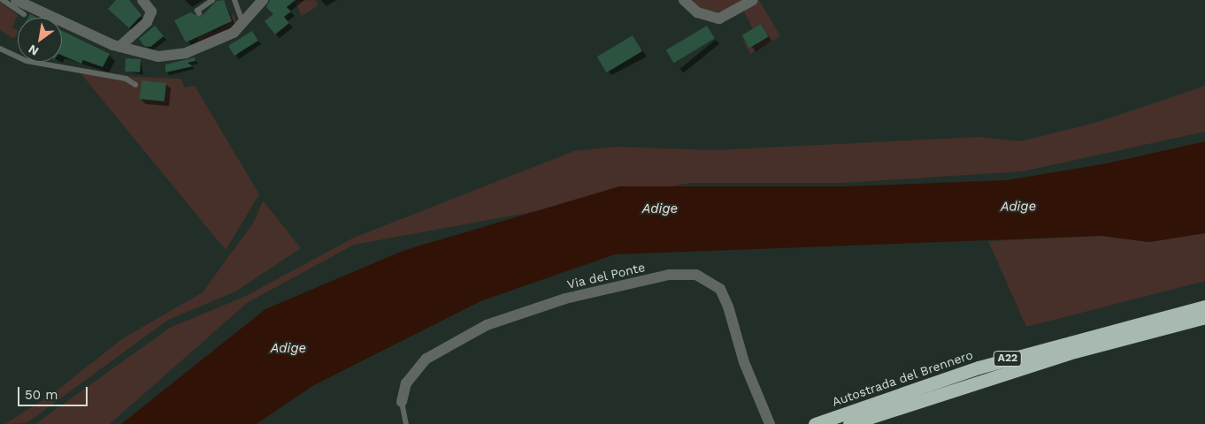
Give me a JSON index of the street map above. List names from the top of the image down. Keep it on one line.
{"streets":{"highway":["A22","Autostrada del Brennero"],"street":["Via del Ponte"]},"water":["Adige"],"scale_bar":"50 m","north":"bottom left"}
